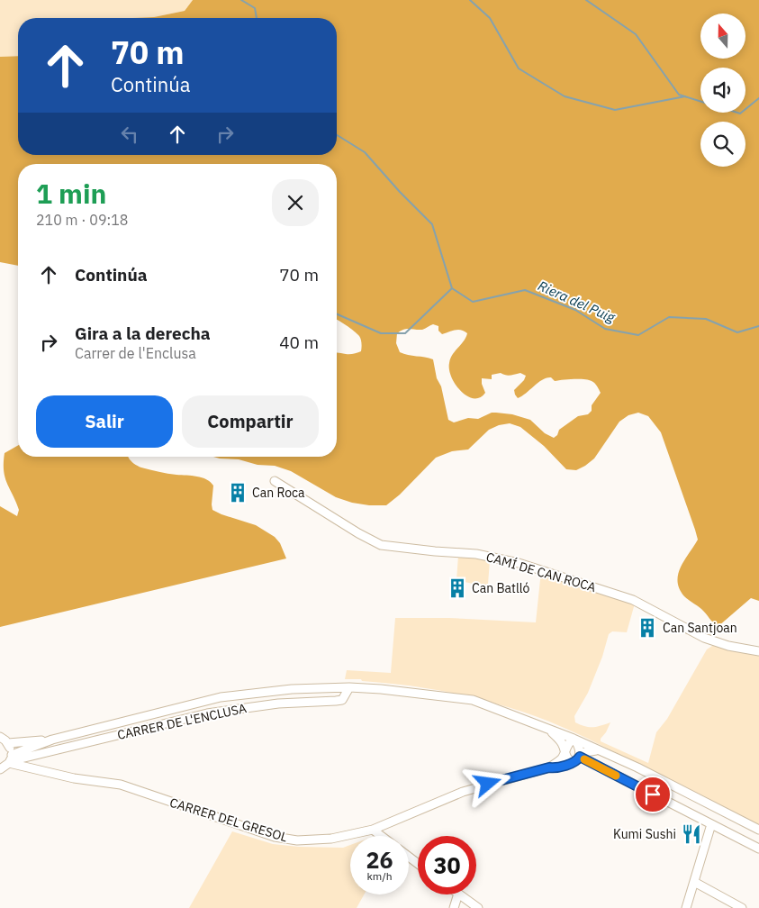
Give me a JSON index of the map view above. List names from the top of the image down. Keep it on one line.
{"streets":{"street":["CAMÍ DE CAN ROCA","CARRER DE L'ENCLUSA","CARRER DEL GRESOL"]},"crossings":[["CARRER DE L'ENCLUSA","CARRER DEL GRESOL"]],"water":["Riera del Puig"],"places":{"building":["Can Roca","Can Batlló","Can Santjoan"],"restaurant":["Kumi Sushi"]},"north":"top","page":{"turn":["70 m","Continúa"],"heading":["1 min","210 m · 09:18"],"list":[{"name":"Continúa","value":"70 m"},{"name":"Gira a la derecha","note":"Carrer de l'Enclusa","value":"40 m"}],"buttons":["Salir","Compartir"],"speed":"26 km/h","limit":"30"}}
